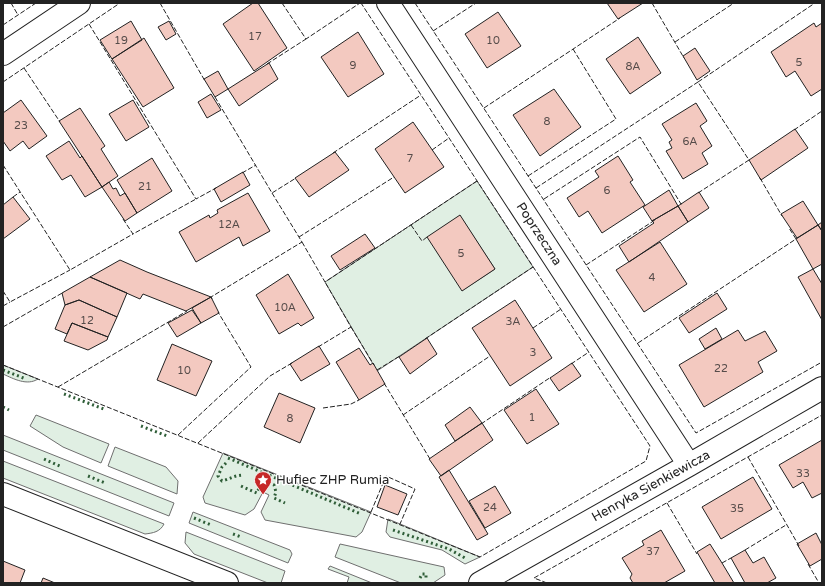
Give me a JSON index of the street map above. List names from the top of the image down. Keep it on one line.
{"streets":{"street":["Poprzeczna","Henryka Sienkiewicza"]},"crossings":[["Poprzeczna","Henryka Sienkiewicza"]],"places":{"place":["Hufiec ZHP Rumia"]},"house_numbers":["17","19","10","5","9","8A","8","23","6A","7","21","6","12A","5","4","10A","12","3A","3","22","10","1","8","33","24","35","37"]}
